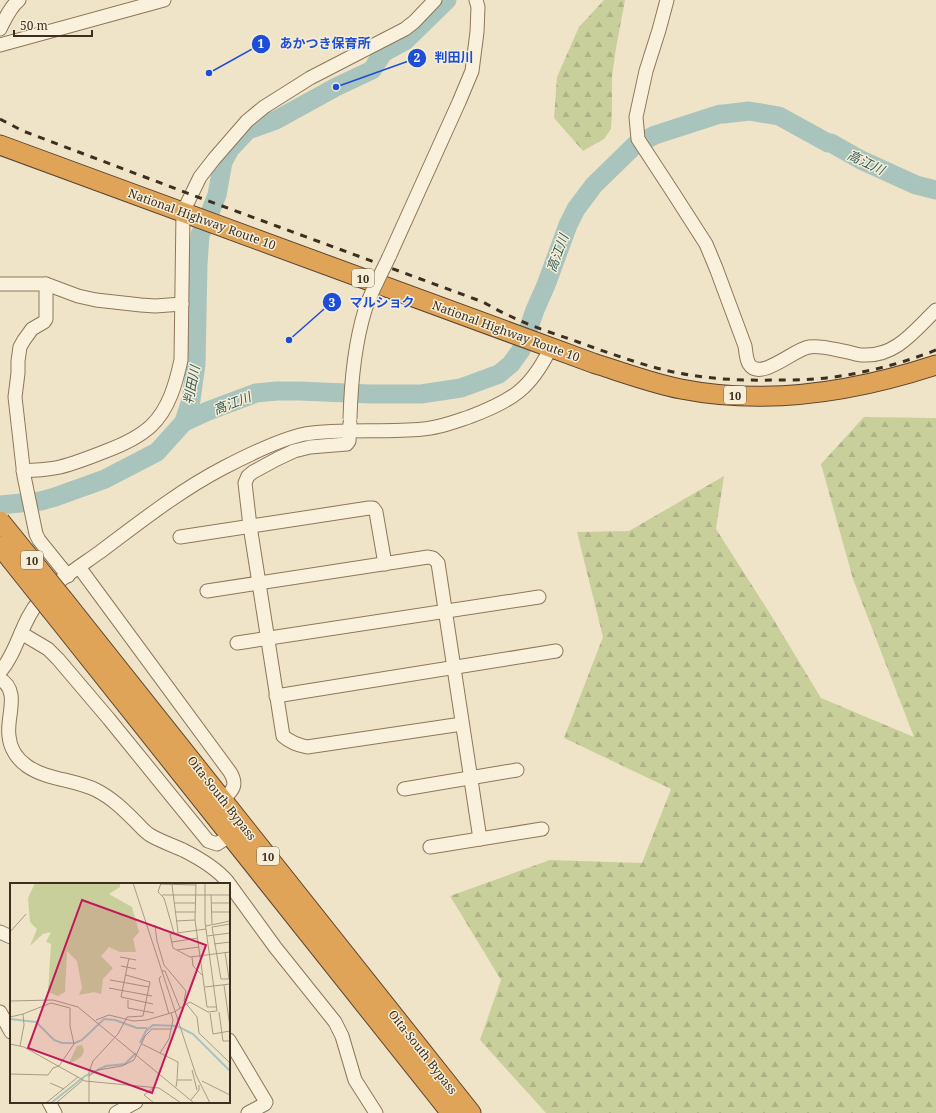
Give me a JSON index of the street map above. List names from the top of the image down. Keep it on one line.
{"streets":{"highway":["National Highway Route 10","10","Oita-South Bypass"]},"water":["高江川","判田川"],"places":["あかつき保育所","判田川","マルショク"],"scale_bar":"50 m"}
